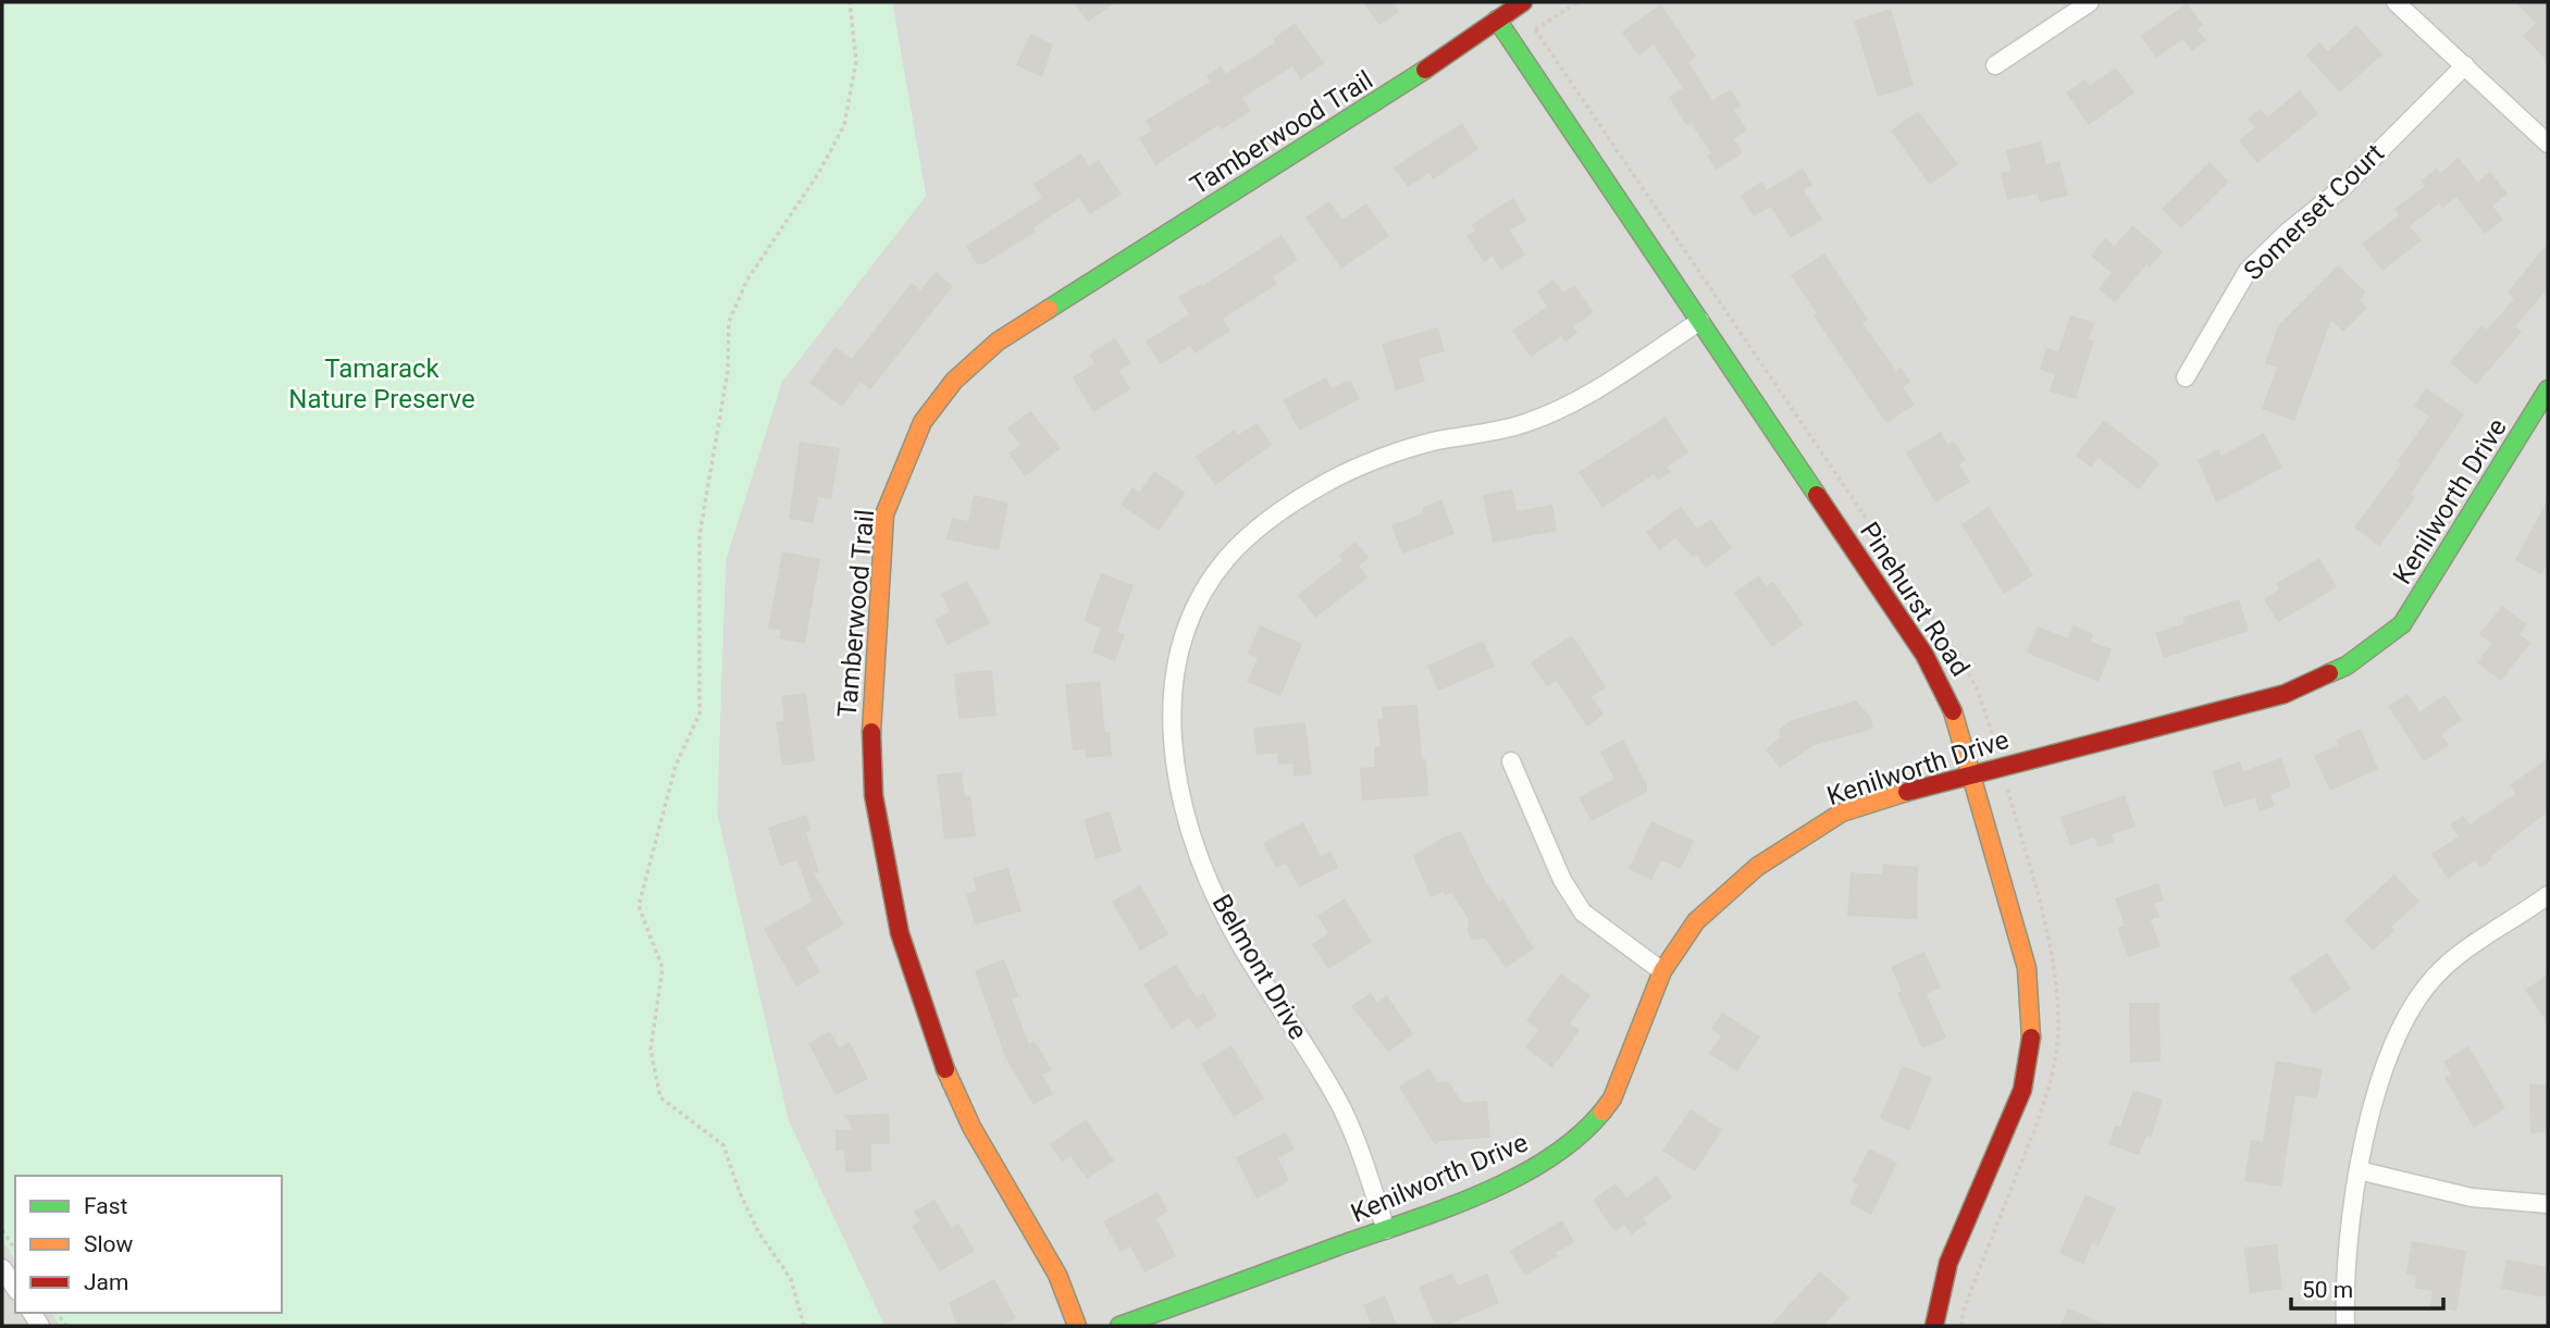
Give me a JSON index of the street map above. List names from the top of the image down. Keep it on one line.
{"streets":{"street":["Tamberwood Trail","Somerset Court","Kenilworth Drive","Pinehurst Road","Belmont Drive"]},"crossings":[["Tamberwood Trail","Pinehurst Road"],["Kenilworth Drive","Pinehurst Road"],["Kenilworth Drive","Belmont Drive"],["Pinehurst Road","Belmont Drive"]],"parks":["Tamarack Nature Preserve"],"legend":["Fast","Slow","Jam"],"scale_bar":"50 m"}
